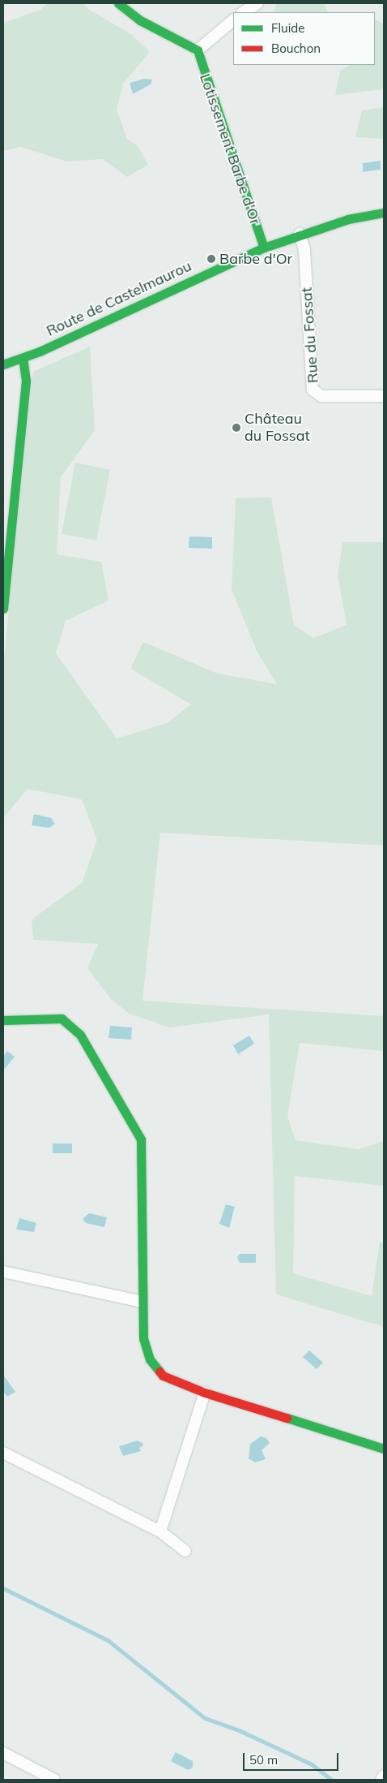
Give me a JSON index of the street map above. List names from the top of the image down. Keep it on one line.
{"streets":{"street":["Lotissement Barbe d'Or","Route de Castelmaurou","Rue du Fossat"]},"crossings":[["Lotissement Barbe d'Or","Route de Castelmaurou"],["Route de Castelmaurou","Rue du Fossat"]],"places":["Barbe d'Or","Château du Fossat"],"legend":["Fluide","Bouchon"],"scale_bar":"50 m"}
